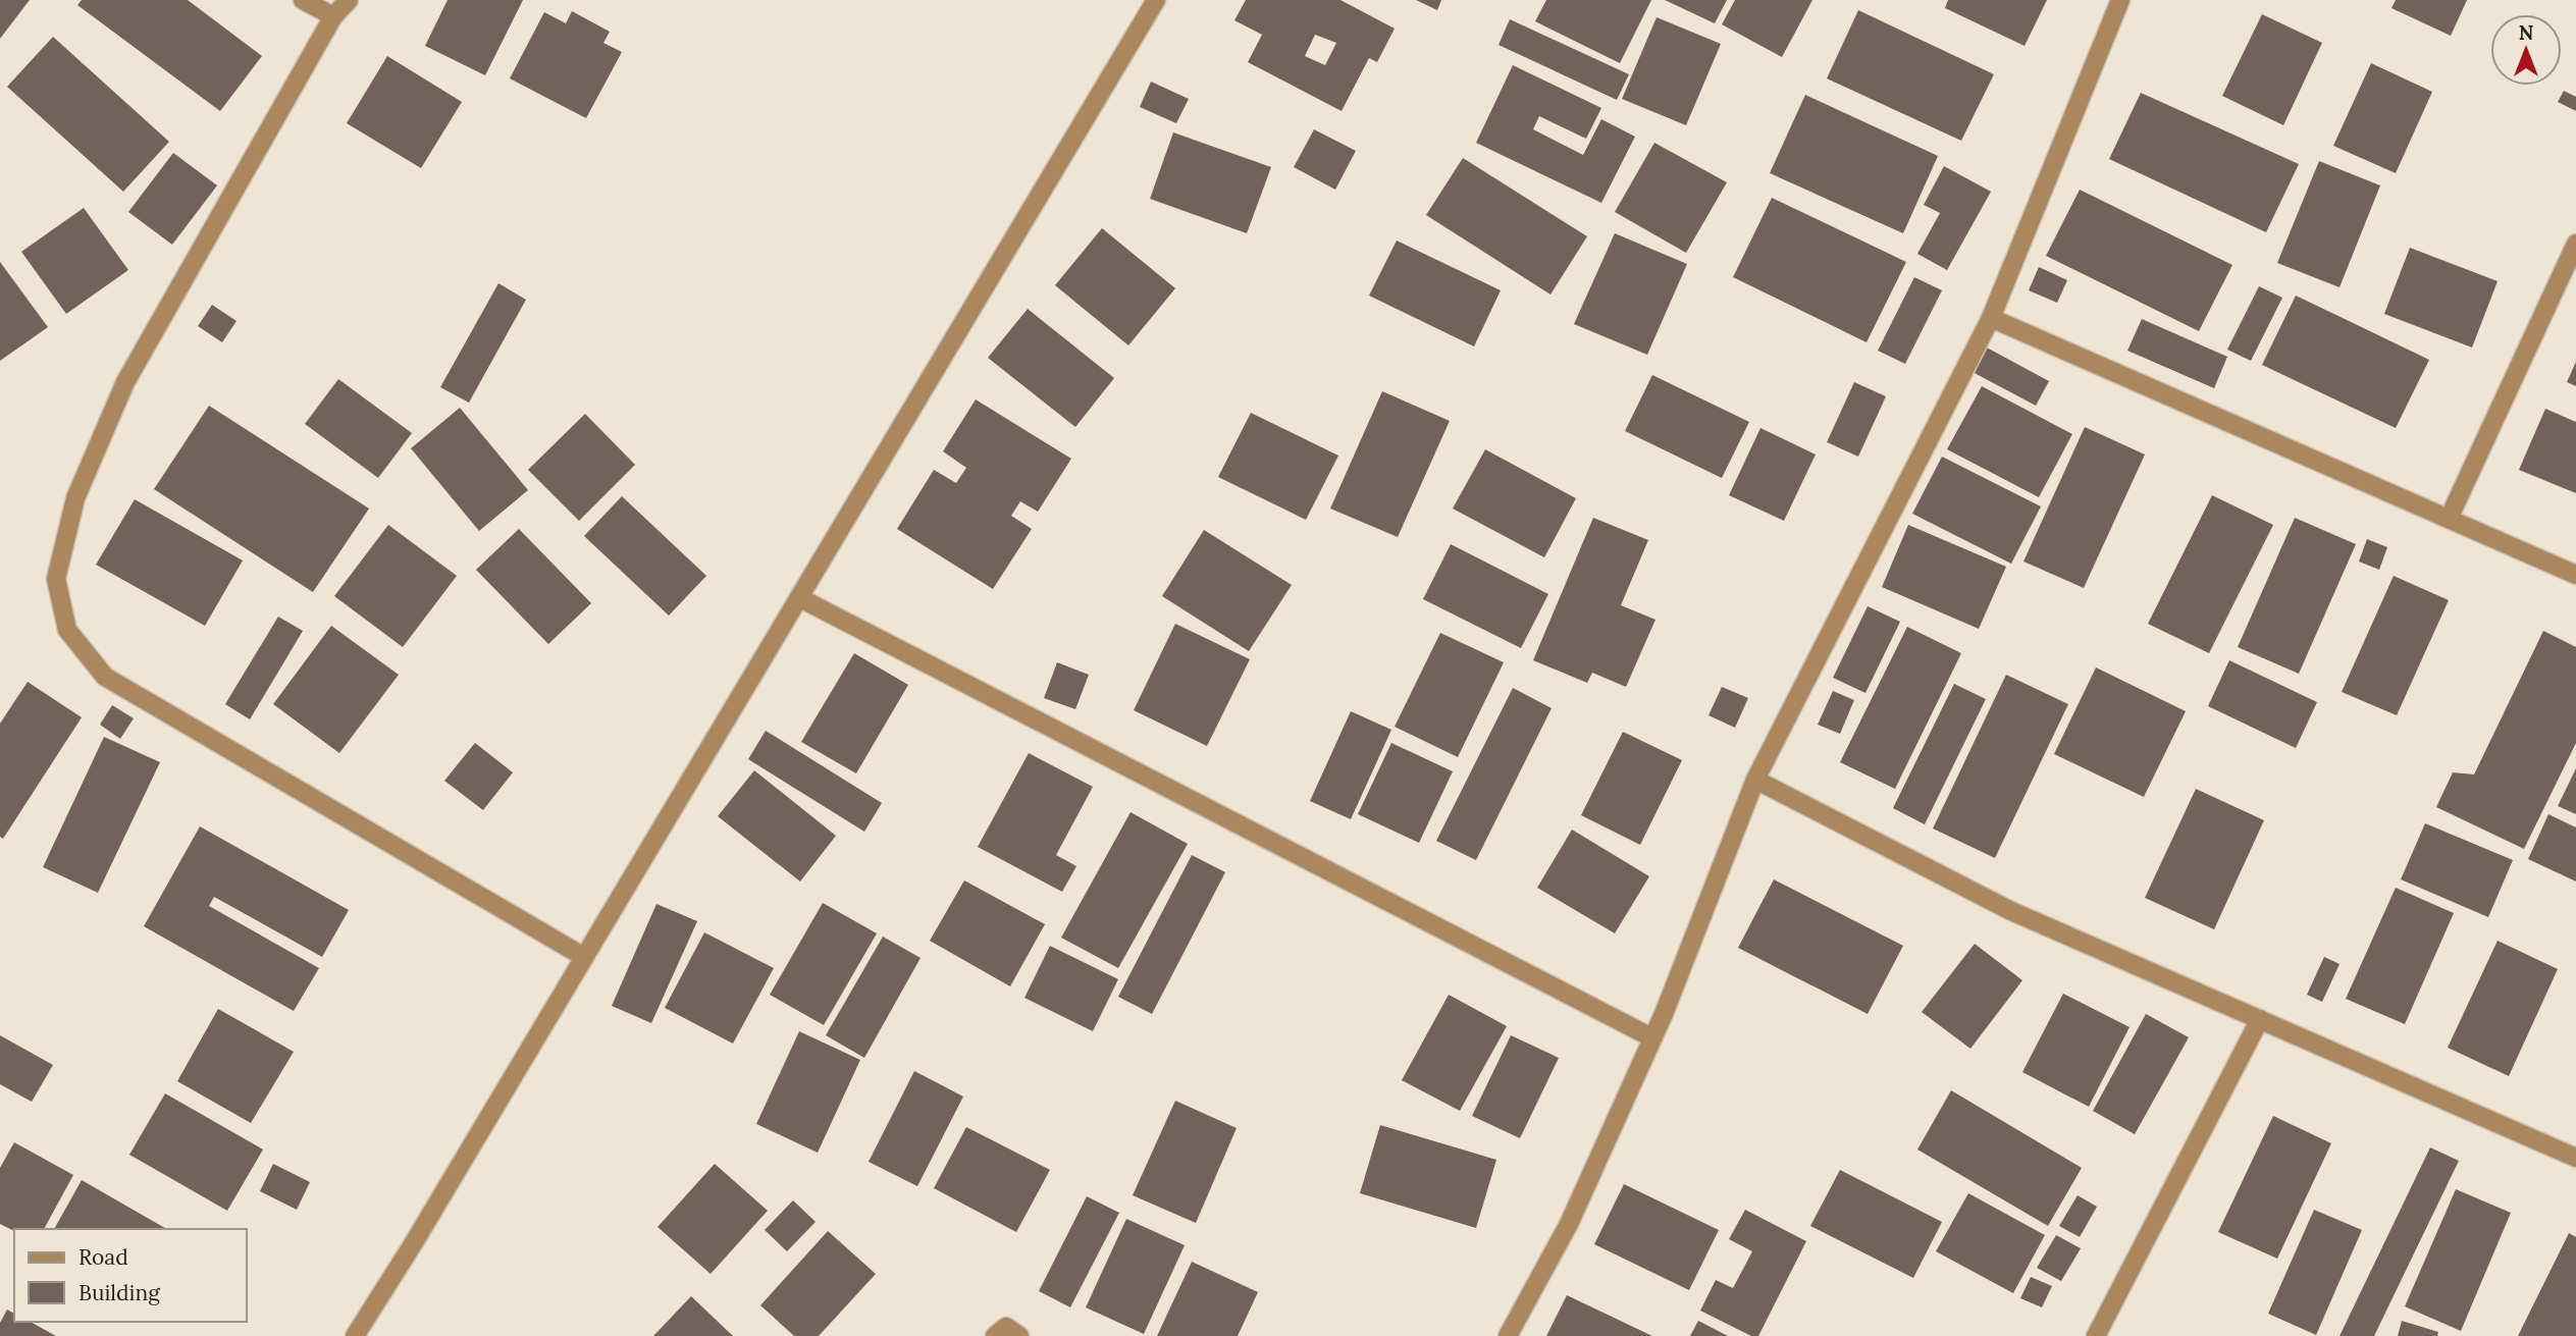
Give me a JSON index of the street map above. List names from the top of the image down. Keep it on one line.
{"legend":["Road","Building"],"north":"top"}
